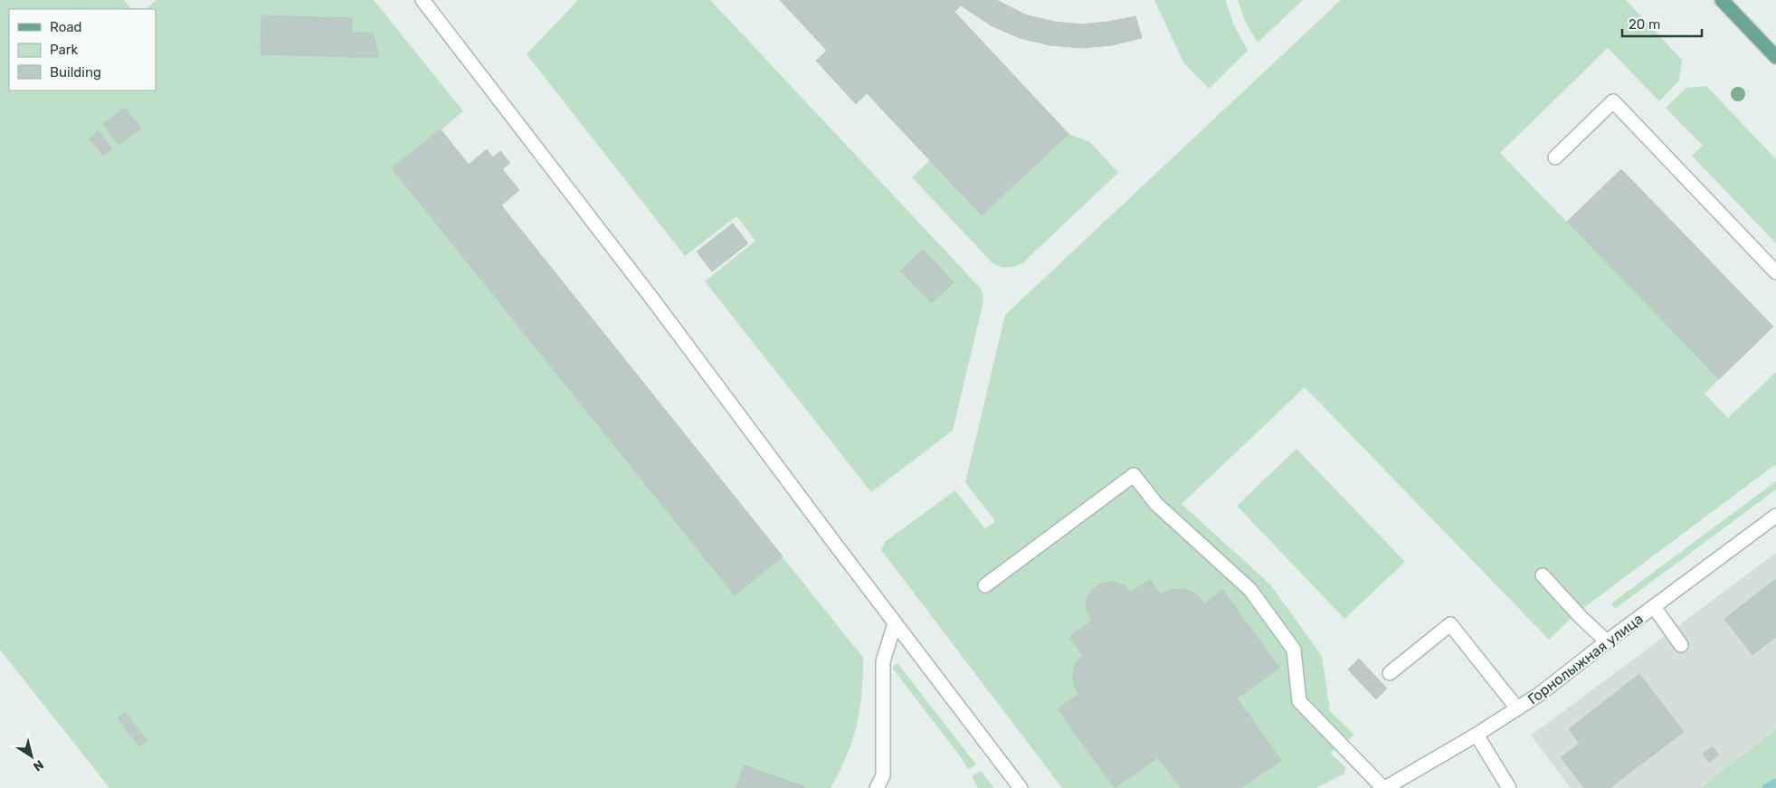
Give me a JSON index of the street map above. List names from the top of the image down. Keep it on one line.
{"streets":{"street":["Горнолыжная улица"]},"legend":["Road","Park","Building"],"scale_bar":"20 m","north":"bottom right"}
